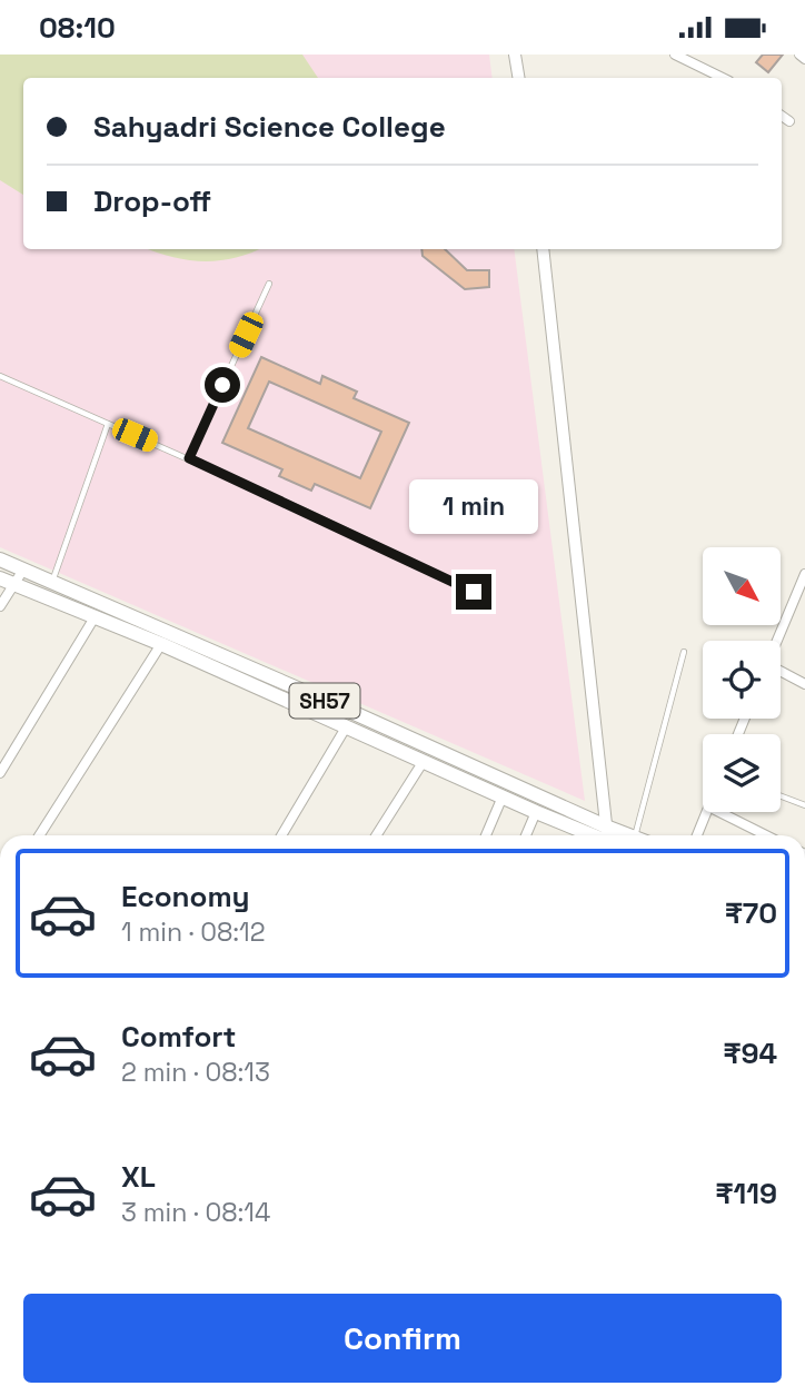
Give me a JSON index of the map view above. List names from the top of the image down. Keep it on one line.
{"streets":{"main road":["SH57"]},"north":"bottom right","page":{"status":"08:10","banner":["Sahyadri Science College","Drop-off"],"bubble":"1 min","list":[{"name":"Economy","note":"1 min · 08:12","value":"₹70"},{"name":"Comfort","note":"2 min · 08:13","value":"₹94"},{"name":"XL","note":"3 min · 08:14","value":"₹119"}],"buttons":"Confirm"}}
